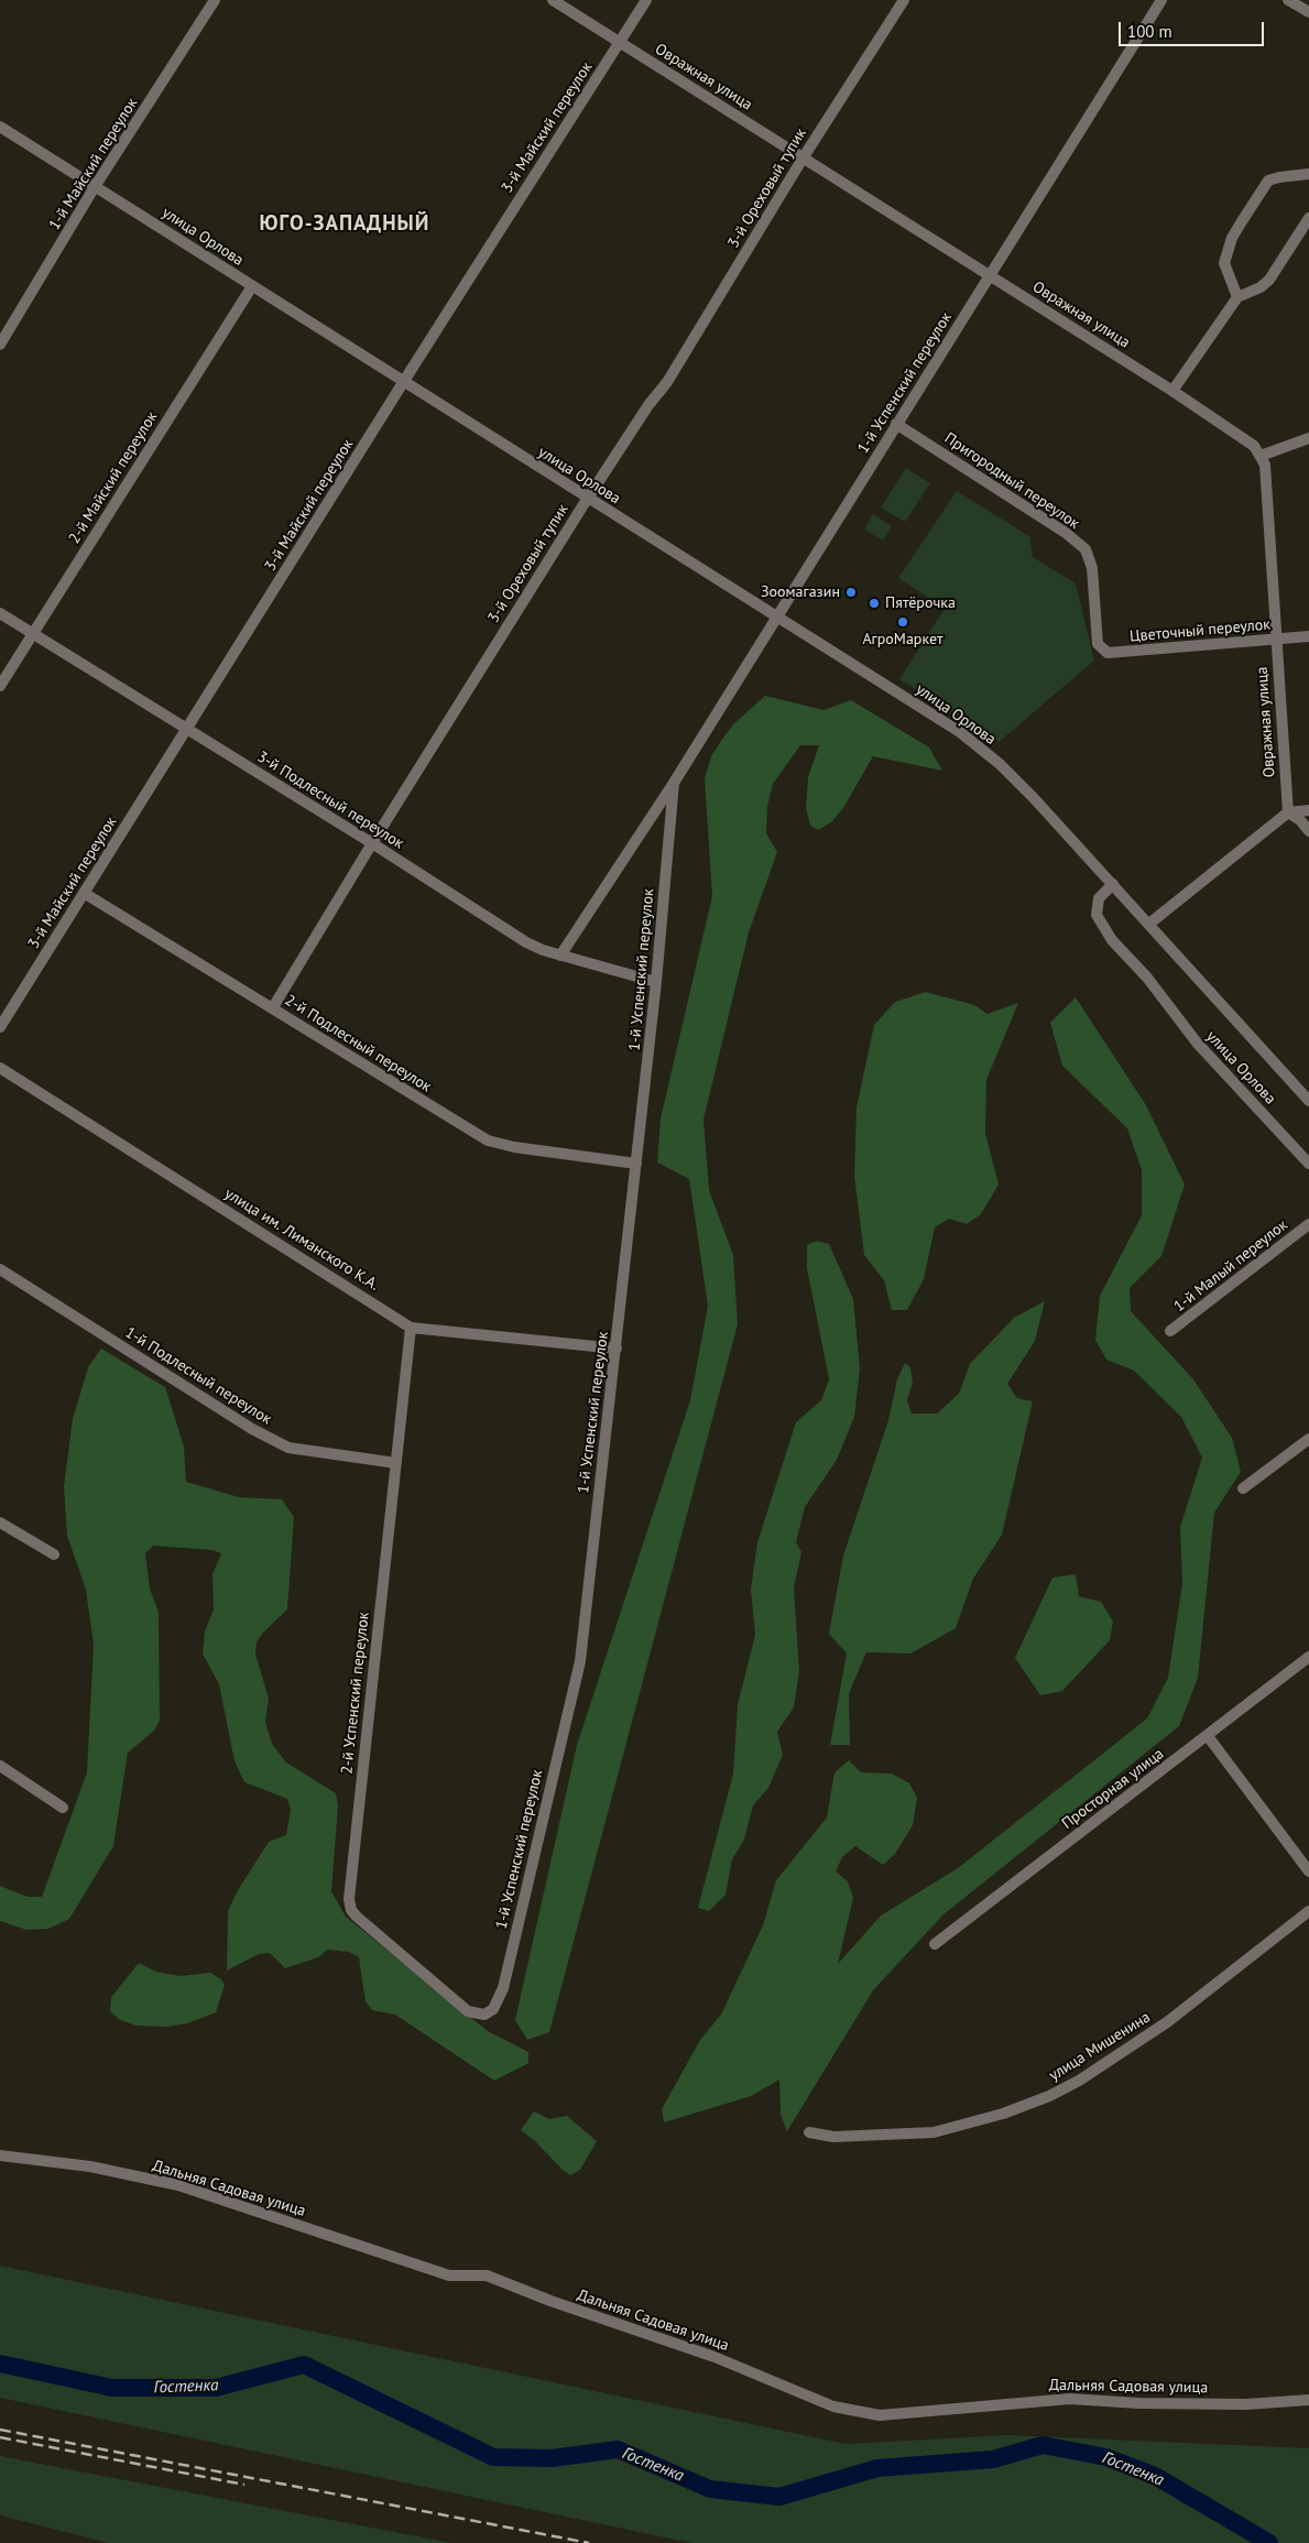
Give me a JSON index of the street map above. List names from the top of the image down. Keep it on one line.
{"streets":{"street":["Овражная улица","3-й Майский переулок","1-й Майский переулок","3-й Ореховый тупик","улица Орлова","1-й Успенский переулок","2-й Майский переулок","Пригородный переулок","Цветочный переулок","3-й Подлесный переулок","2-й Подлесный переулок","улица им. Лиманского К.А.","1-й Малый переулок","1-й Подлесный переулок","2-й Успенский переулок","Просторная улица","улица Мишенина","Дальняя Садовая улица"]},"crossings":[["Овражная улица","3-й Майский переулок"],["Овражная улица","3-й Ореховый тупик"],["Овражная улица","1-й Успенский переулок"],["Овражная улица","Цветочный переулок"],["3-й Майский переулок","улица Орлова"],["3-й Майский переулок","3-й Подлесный переулок"],["3-й Майский переулок","2-й Подлесный переулок"],["1-й Майский переулок","улица Орлова"],["3-й Ореховый тупик","улица Орлова"],["3-й Ореховый тупик","3-й Подлесный переулок"],["3-й Ореховый тупик","2-й Подлесный переулок"],["улица Орлова","1-й Успенский переулок"],["улица Орлова","2-й Майский переулок"],["1-й Успенский переулок","Пригородный переулок"],["1-й Успенский переулок","3-й Подлесный переулок"],["1-й Успенский переулок","2-й Подлесный переулок"],["1-й Успенский переулок","улица им. Лиманского К.А."],["1-й Успенский переулок","2-й Успенский переулок"],["2-й Майский переулок","3-й Подлесный переулок"],["Пригородный переулок","Цветочный переулок"],["улица им. Лиманского К.А.","2-й Успенский переулок"],["1-й Подлесный переулок","2-й Успенский переулок"]],"districts":["ЮГО-ЗАПАДНЫЙ"],"water":["Гостенка"],"places":["Зоомагазин","Пятёрочка","АгроМаркет"],"scale_bar":"100 m"}
